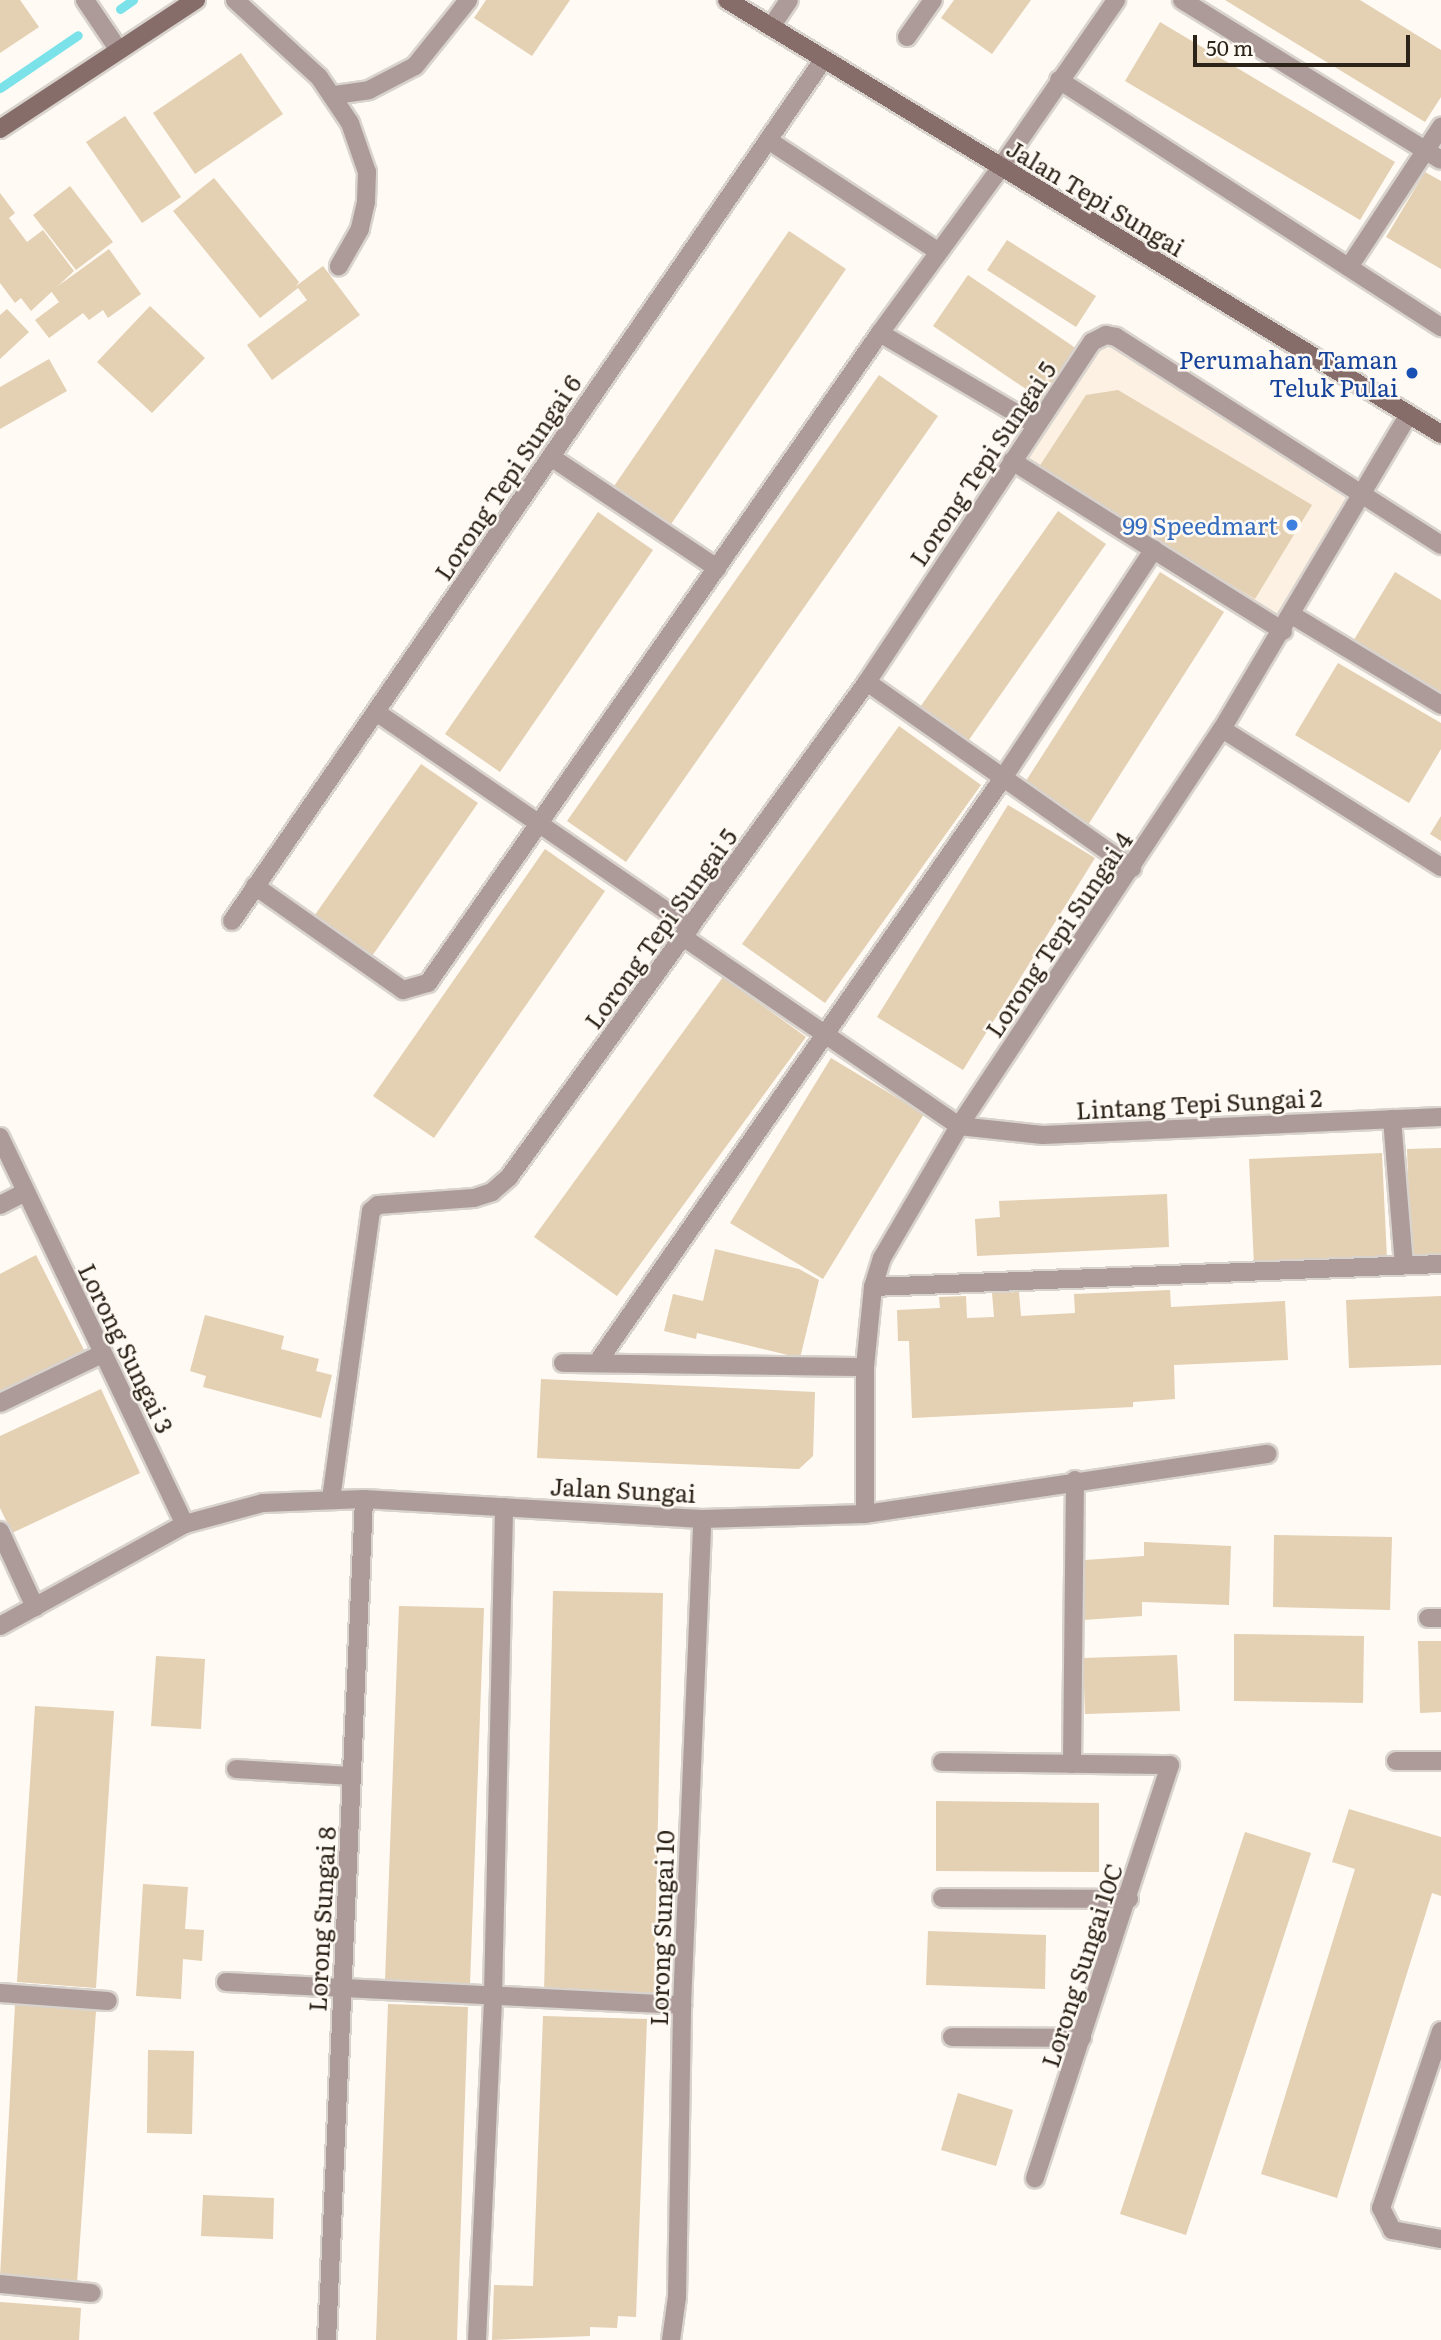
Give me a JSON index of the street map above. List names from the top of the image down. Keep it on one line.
{"streets":{"main road":["Jalan Tepi Sungai"],"street":["Lorong Tepi Sungai 5","Lorong Tepi Sungai 6","Lorong Tepi Sungai 4","Lintang Tepi Sungai 2","Lorong Sungai 3","Jalan Sungai","Lorong Sungai 8","Lorong Sungai 10","Lorong Sungai 10C"]},"crossings":[["Jalan Tepi Sungai","Lorong Tepi Sungai 6"],["Jalan Tepi Sungai","Lorong Tepi Sungai 4"],["Lorong Tepi Sungai 5","Lorong Tepi Sungai 4"],["Lorong Tepi Sungai 5","Jalan Sungai"],["Lorong Tepi Sungai 4","Lintang Tepi Sungai 2"],["Lorong Tepi Sungai 4","Jalan Sungai"],["Lorong Sungai 3","Jalan Sungai"],["Jalan Sungai","Lorong Sungai 8"],["Jalan Sungai","Lorong Sungai 10"]],"places":["Perumahan Taman Teluk Pulai","99 Speedmart"],"scale_bar":"50 m"}
